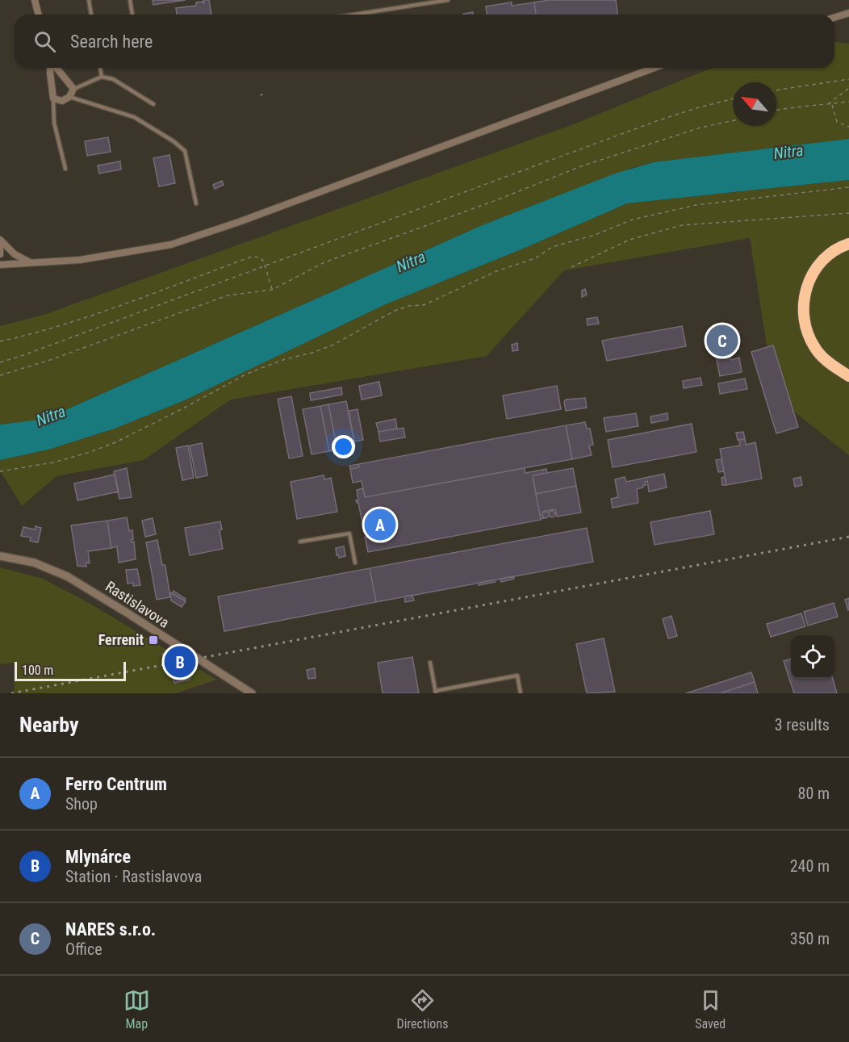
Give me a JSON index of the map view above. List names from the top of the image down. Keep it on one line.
{"streets":{"street":["Rastislavova"]},"water":["Nitra"],"places":{"transit":["Ferrenit"]},"scale_bar":"100 m","north":"top left","page":{"search":"Search here","pins":["C","A","B"],"scale":"100 m","heading":["Nearby","3 results"],"list":[{"mark":"A","name":"Ferro Centrum","note":"Shop","value":"80 m"},{"mark":"B","name":"Mlynárce","note":"Station · Rastislavova","value":"240 m"},{"mark":"C","name":"NARES s.r.o.","note":"Office","value":"350 m"}],"nav":["Map","Directions","Saved"]}}
